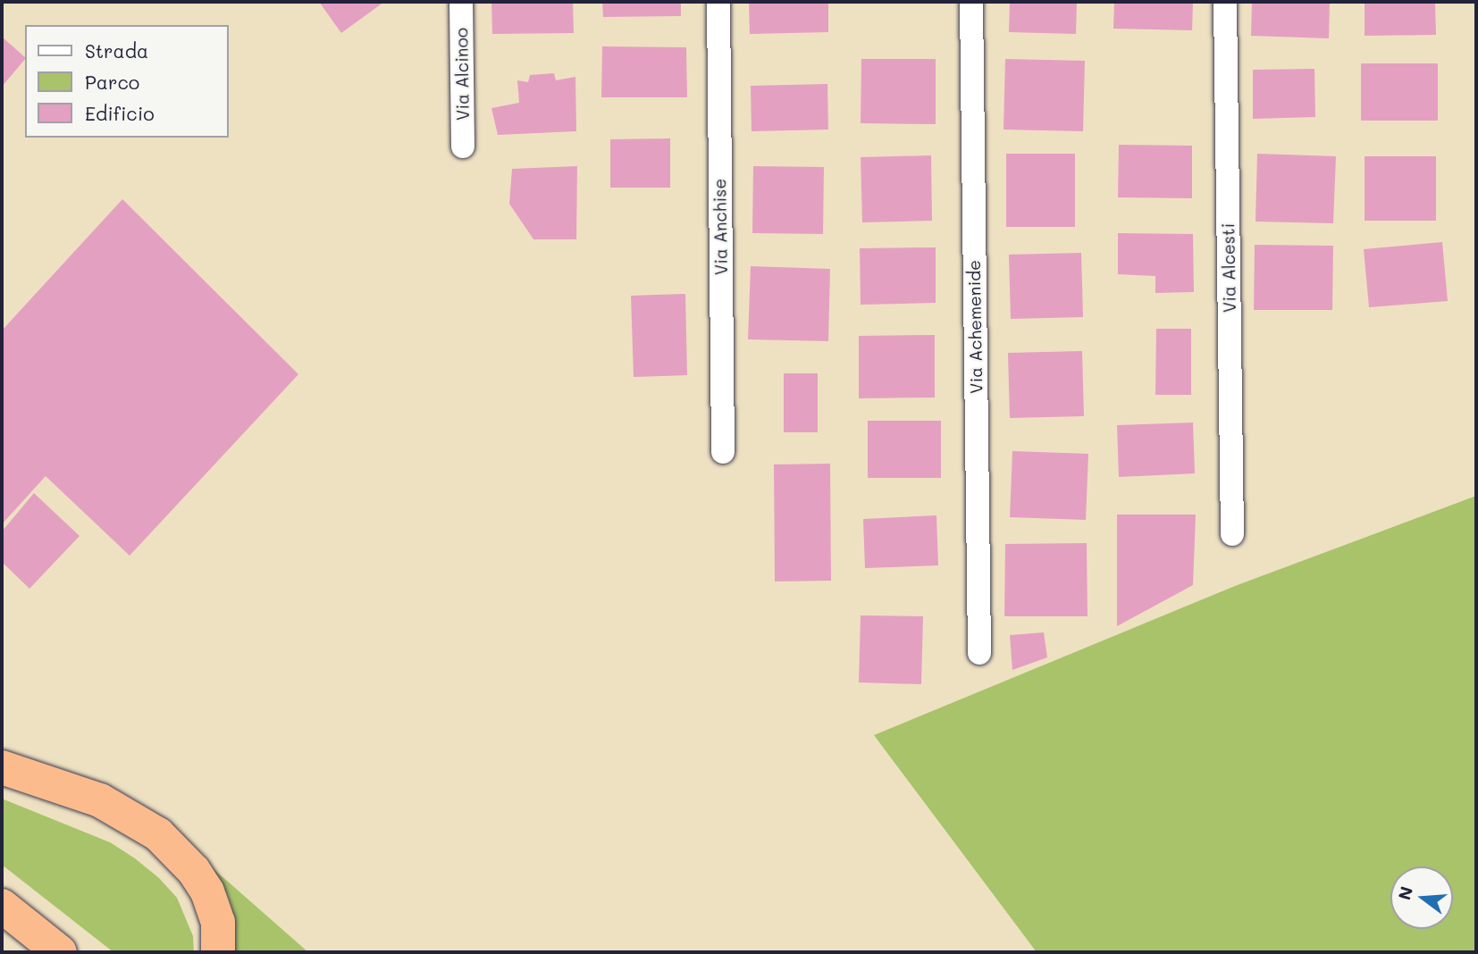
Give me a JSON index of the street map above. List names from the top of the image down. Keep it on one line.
{"streets":{"street":["Via Alcinoo","Via Anchise","Via Alcesti","Via Achemenide"]},"legend":["Strada","Parco","Edificio"],"north":"left"}
